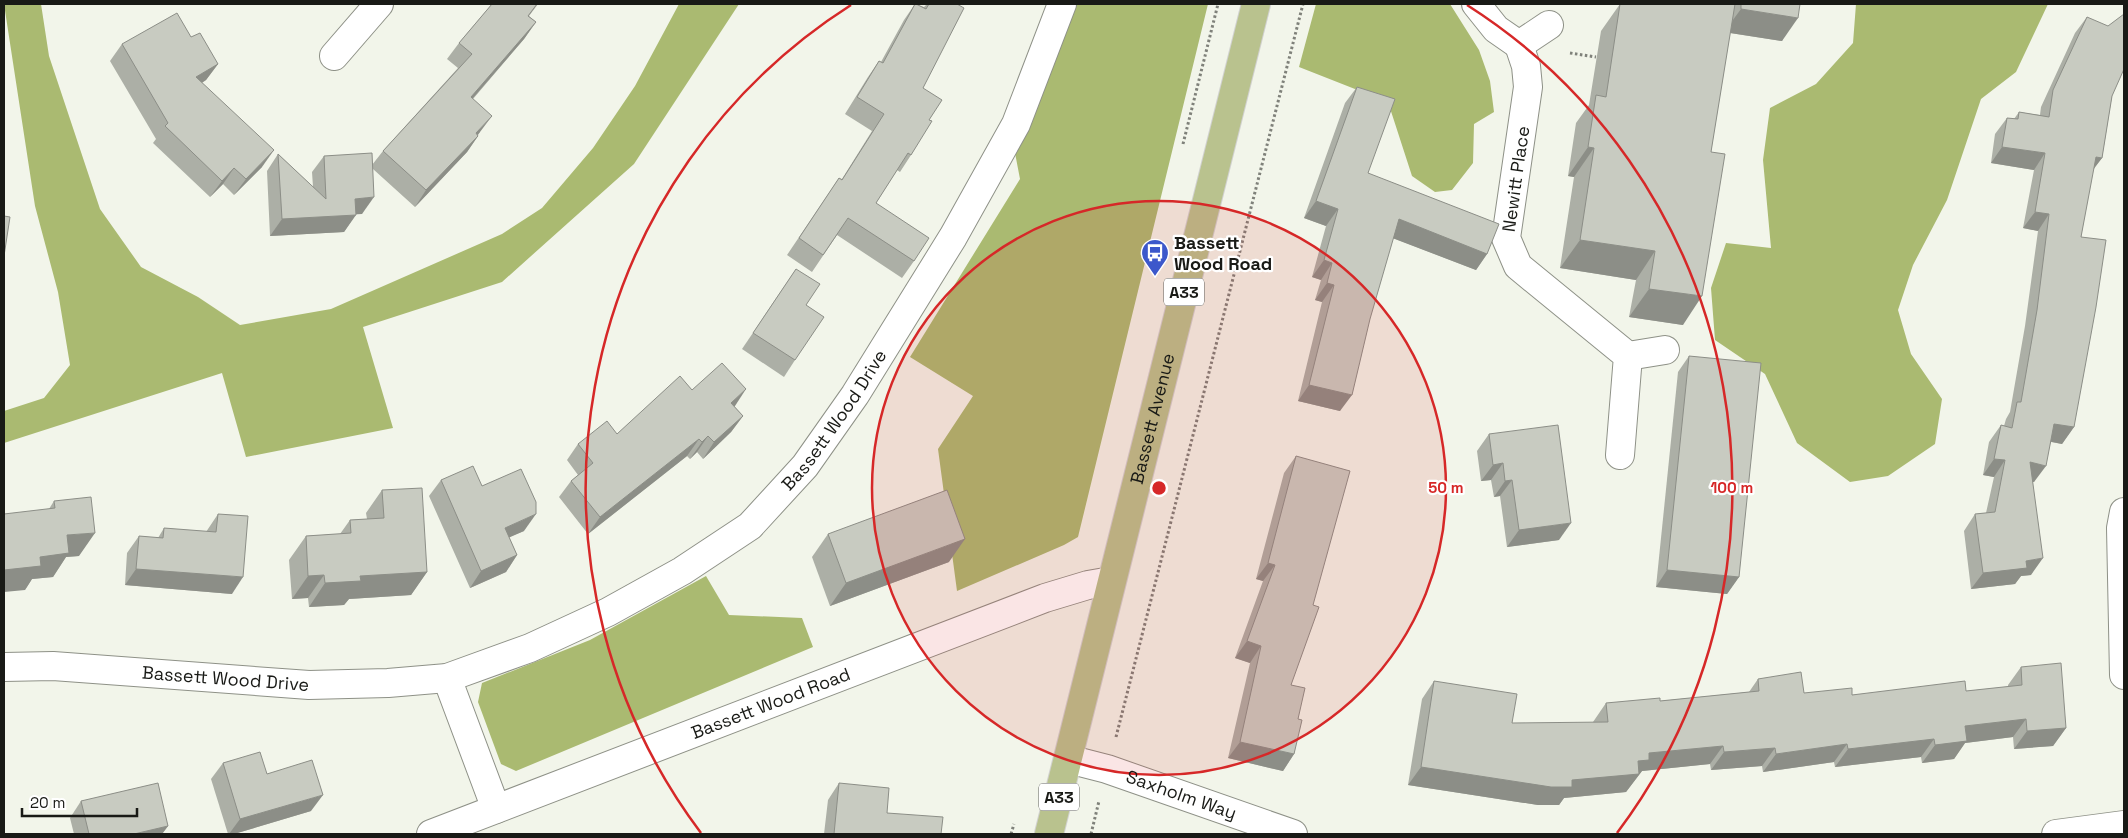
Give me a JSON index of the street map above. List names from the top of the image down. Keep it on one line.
{"streets":{"main road":["A33","Bassett Avenue"],"street":["Newitt Place","Bassett Wood Drive","Bassett Wood Road","Saxholm Way"]},"crossings":[["Bassett Avenue","Bassett Wood Road"],["Bassett Avenue","Saxholm Way"]],"places":{"bus stop":["Bassett Wood Road"]},"scale_bar":"20 m","rings":["50 m","100 m"]}
